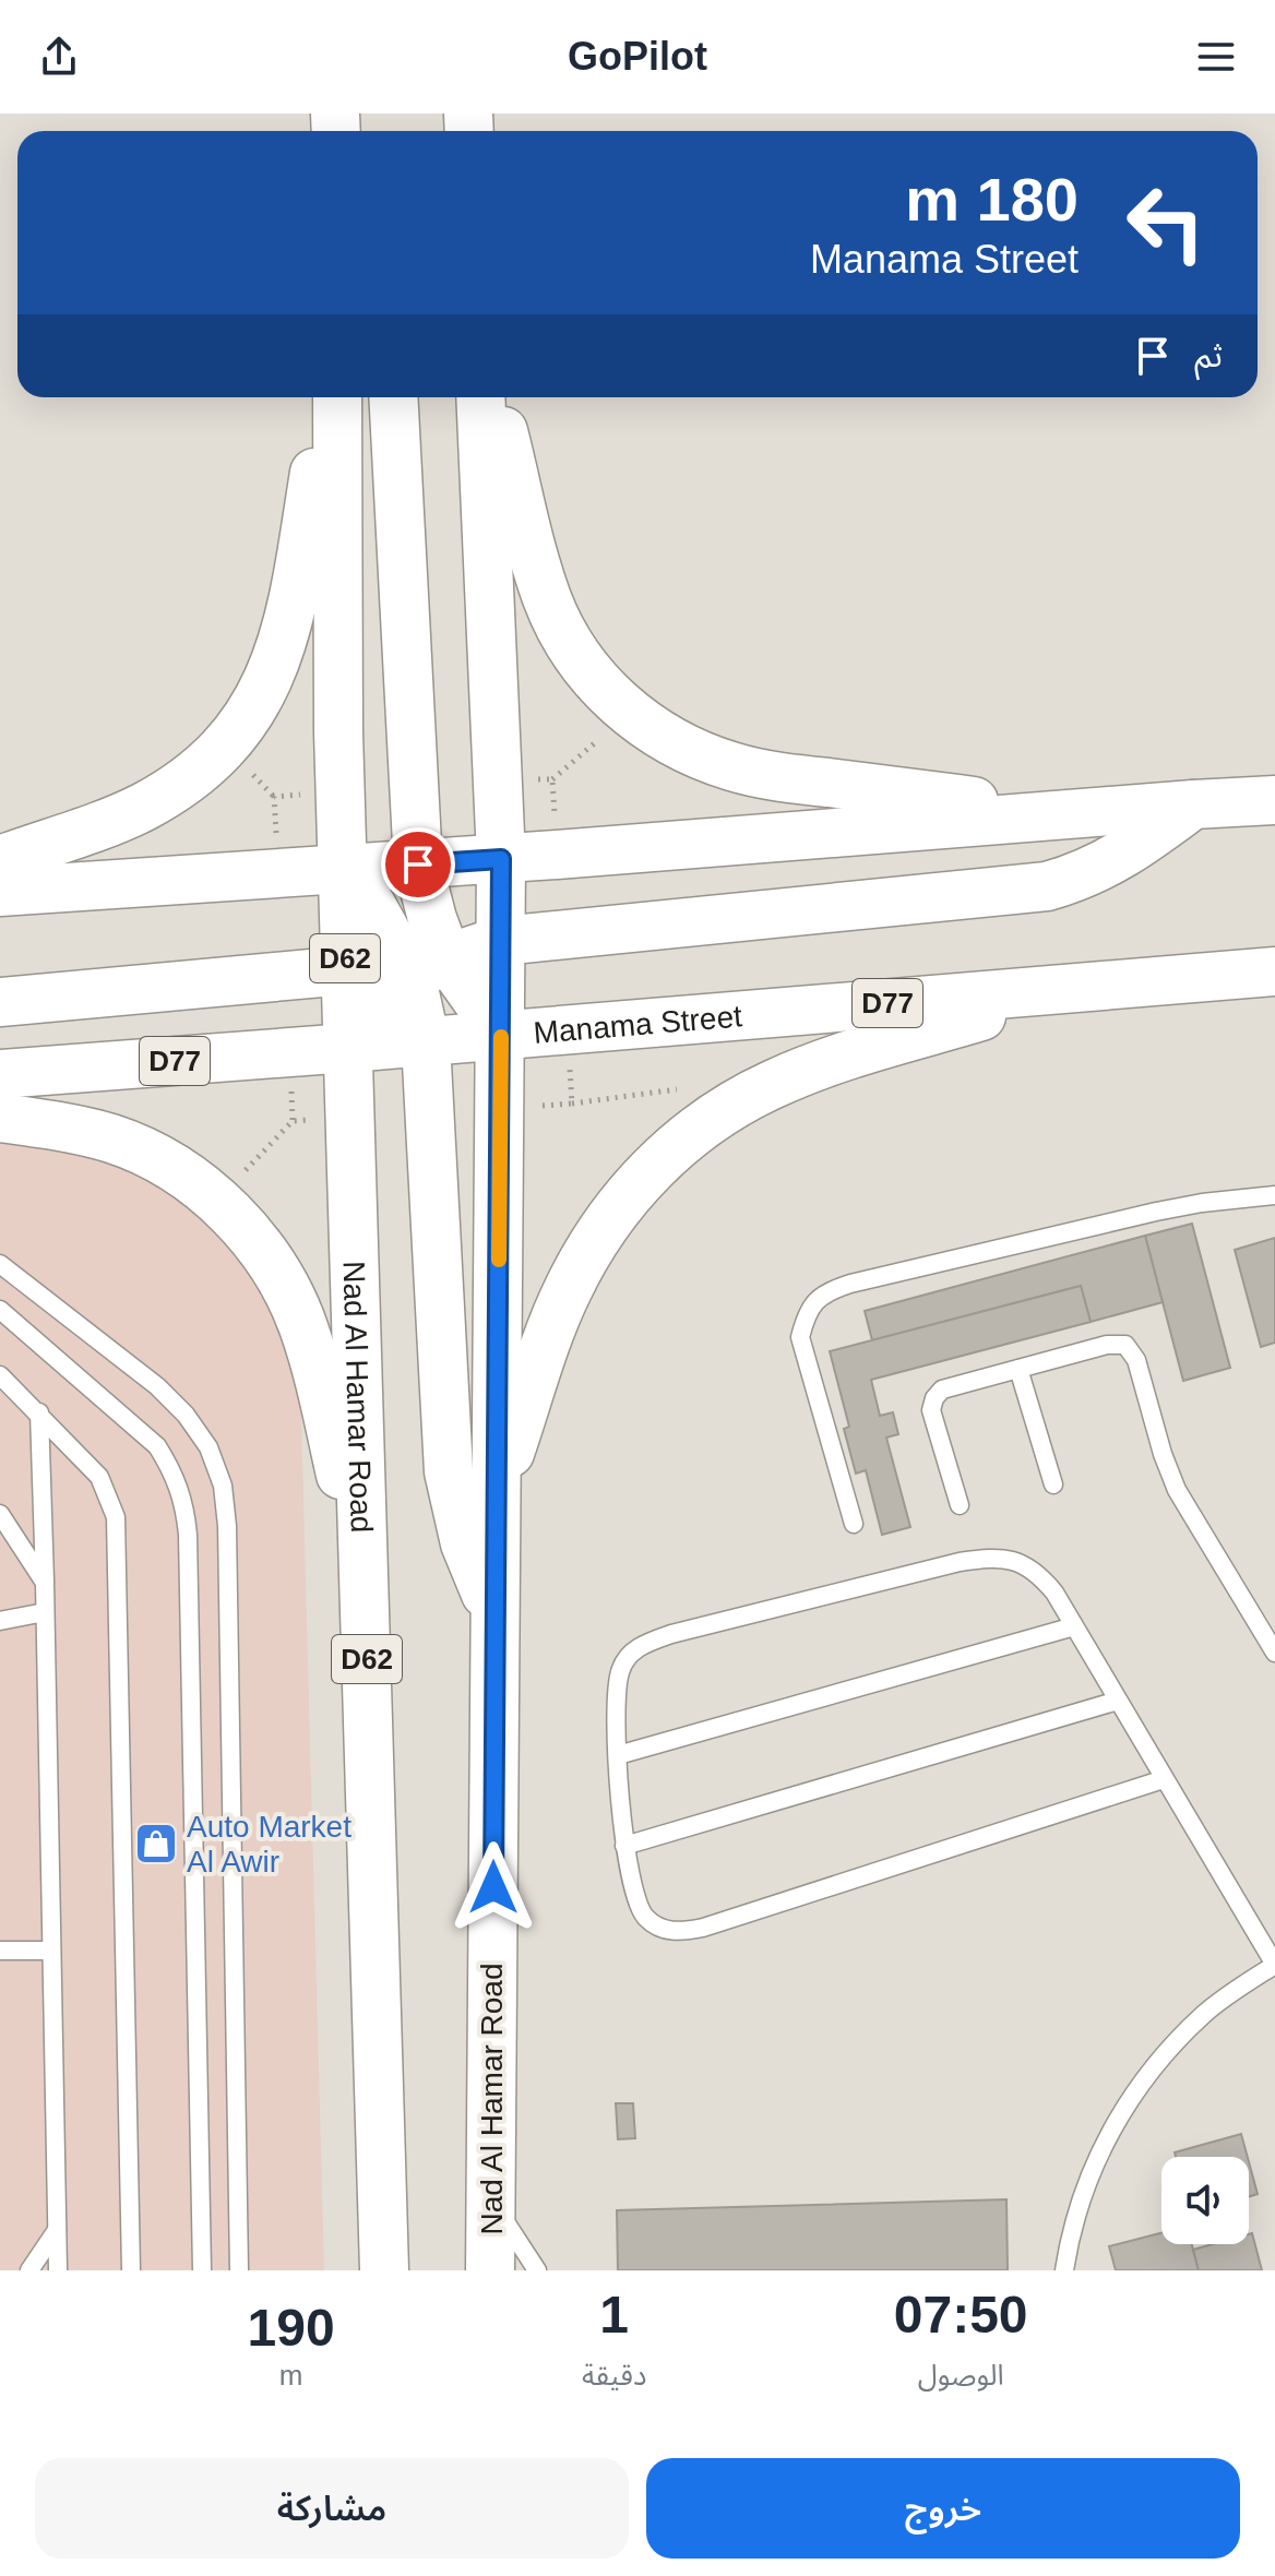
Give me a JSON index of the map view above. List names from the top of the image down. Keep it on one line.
{"streets":{"main road":["D62","D77","Manama Street","Nad Al Hamar Road"]},"crossings":[["Manama Street","Nad Al Hamar Road"]],"places":{"shop":["Auto Market Al Awir"]},"page":{"header":"GoPilot","turn":["180 m","Manama Street"],"then":"ثم","eta":["07:50","الوصول","1","دقيقة","190","m"],"buttons":["خروج","مشاركة"]}}
